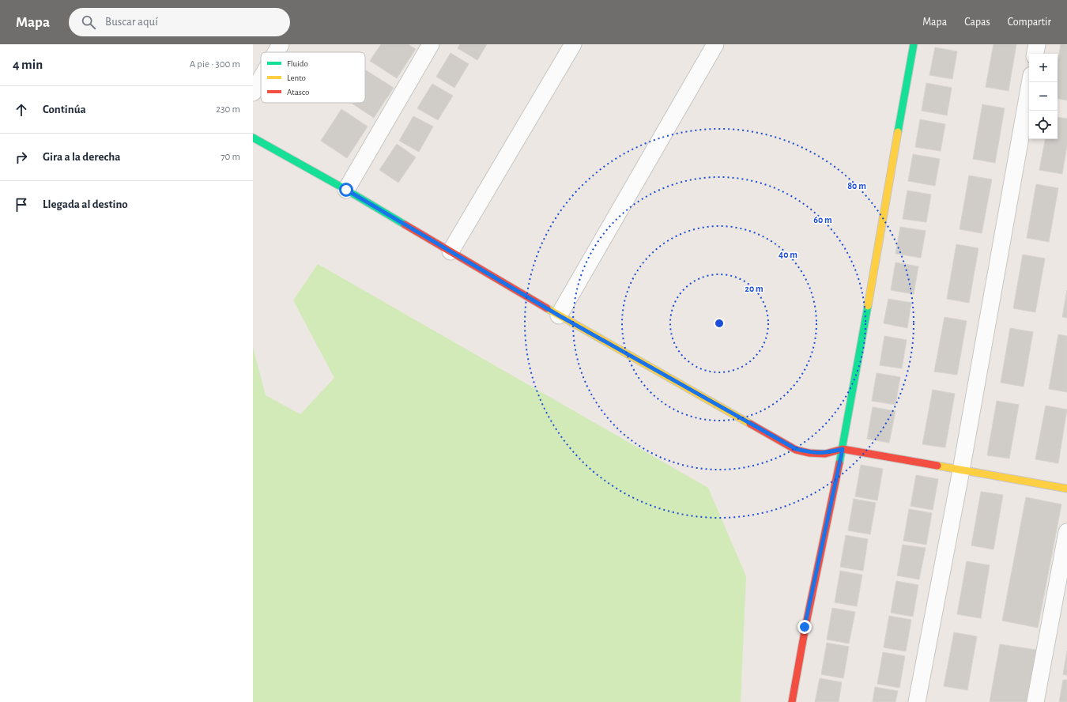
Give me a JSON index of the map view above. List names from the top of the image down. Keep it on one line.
{"legend":["Fluido","Lento","Atasco"],"page":{"header":"Mapa","search":"Buscar aquí","nav":["Mapa","Capas","Compartir"],"heading":["4 min","A pie · 300 m"],"map_buttons":["+","−"],"list":[["Continúa","230 m"],["Gira a la derecha","70 m"],"Llegada al destino"]},"rings":["80 m","60 m","40 m","20 m"]}
